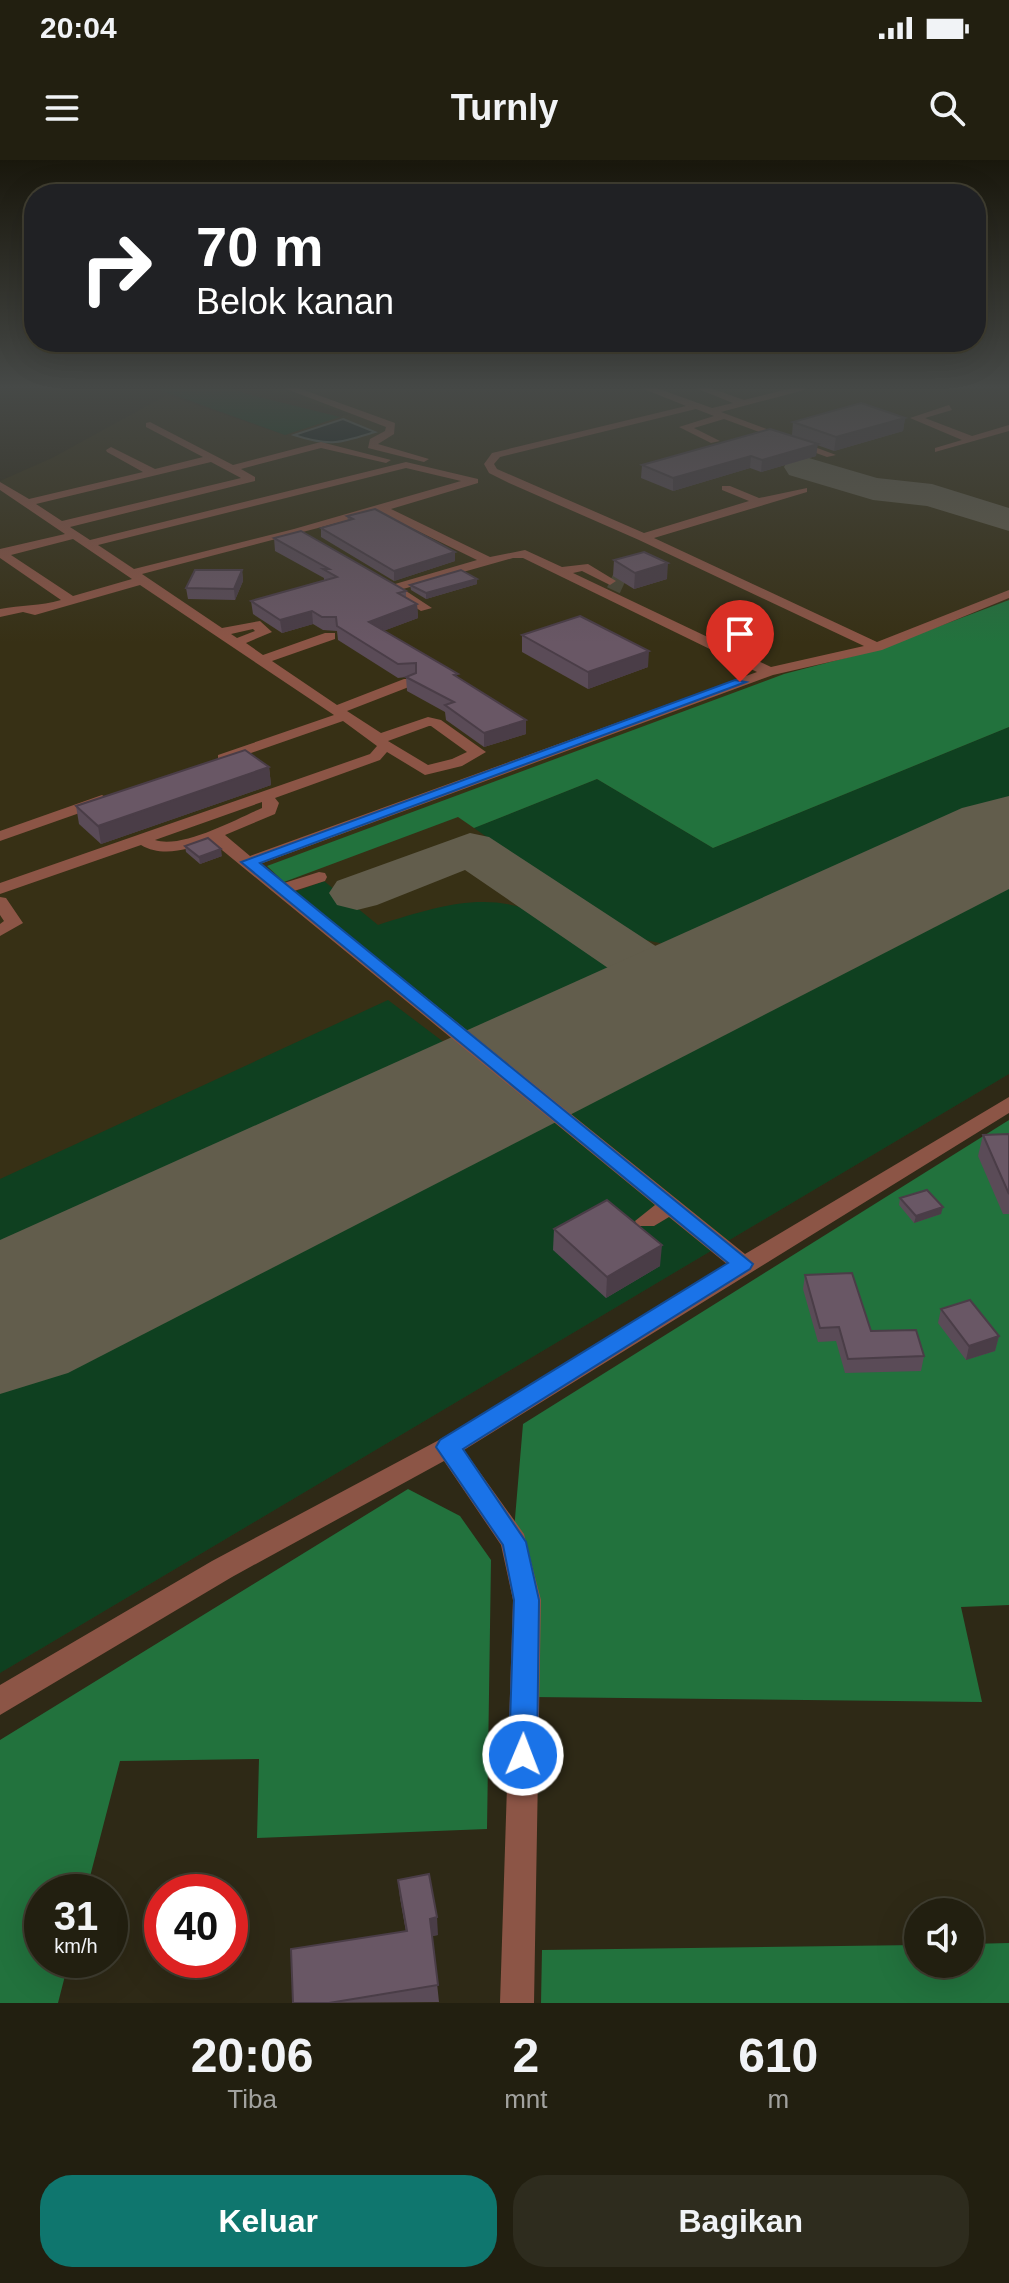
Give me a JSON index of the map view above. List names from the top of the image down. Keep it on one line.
{"page":{"status":"20:04","header":"Turnly","turn":["70 m","Belok kanan"],"speed":"31 km/h","limit":"40","eta":["20:06","Tiba","2","mnt","610","m"],"buttons":["Keluar","Bagikan"]}}
